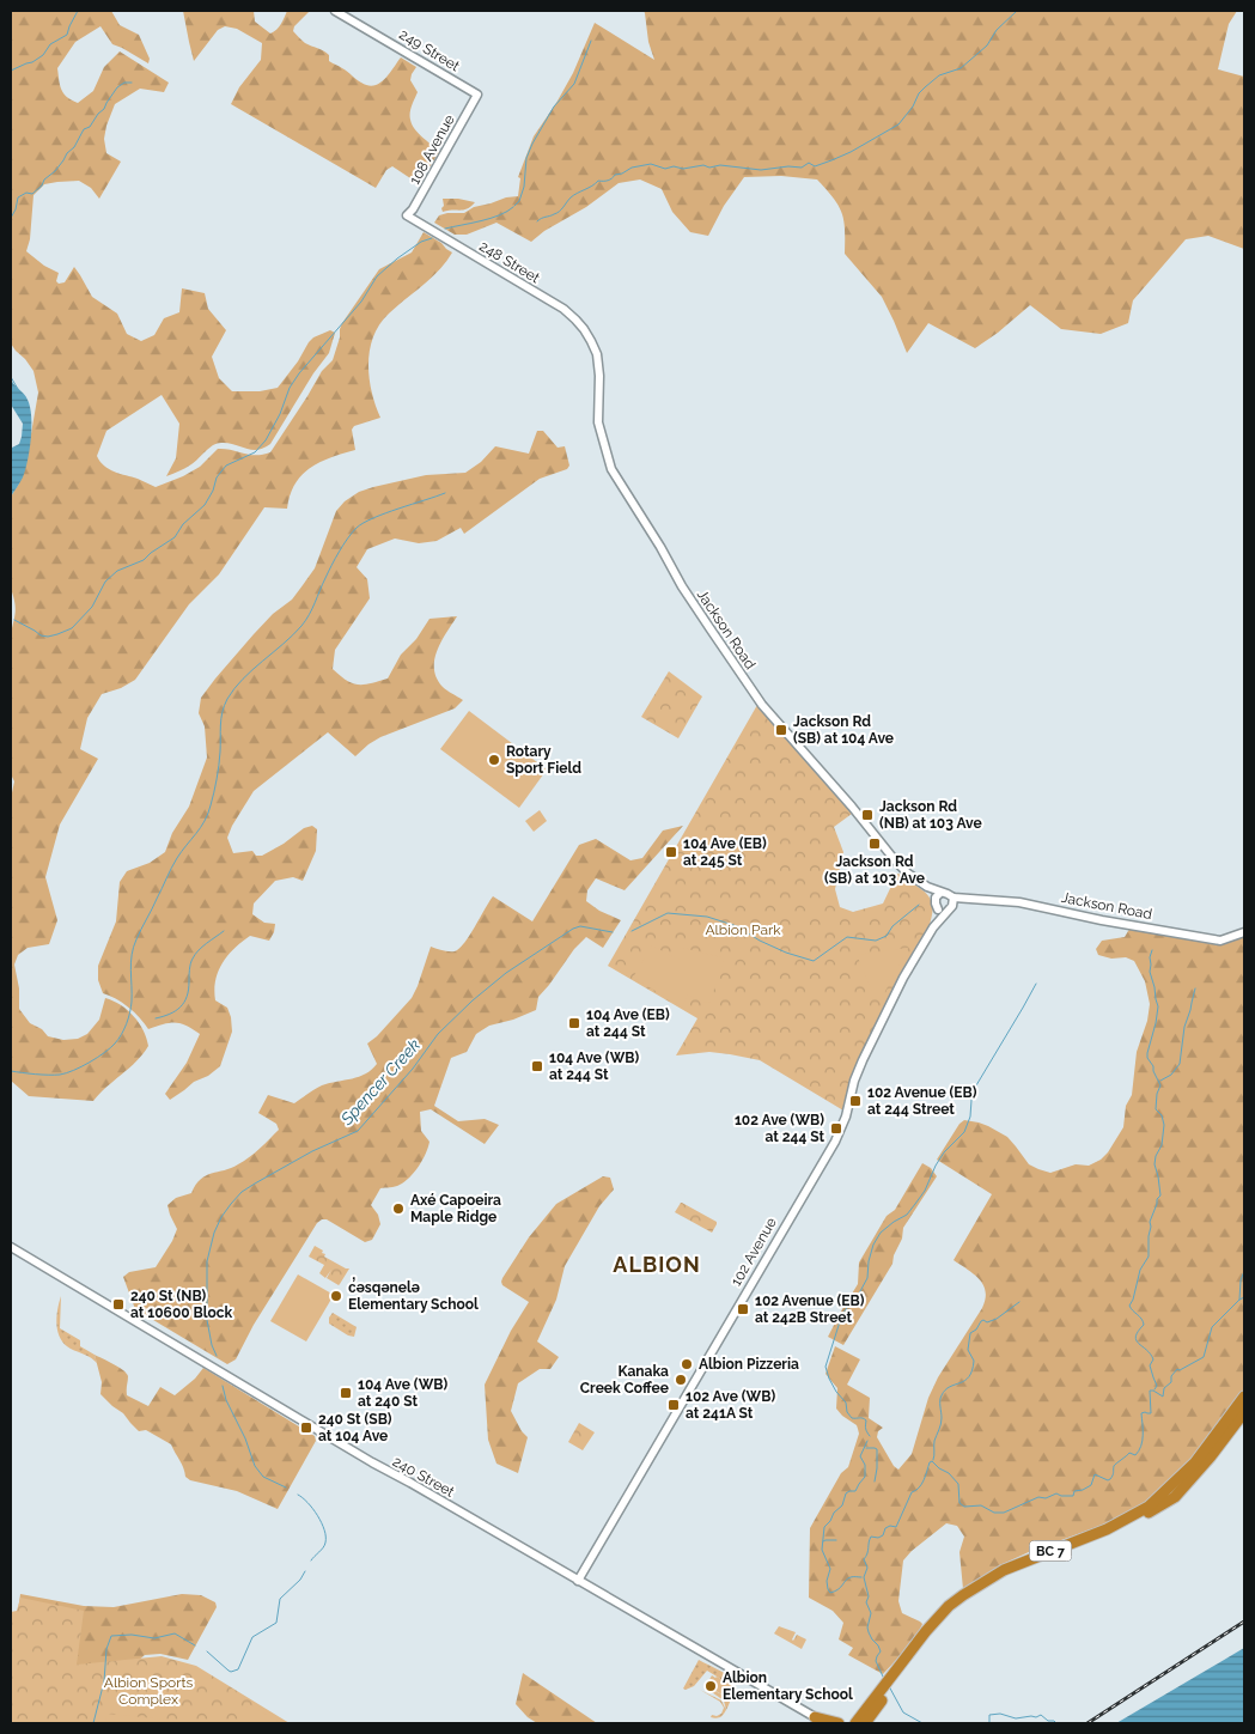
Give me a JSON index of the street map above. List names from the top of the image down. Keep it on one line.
{"streets":{"highway":["BC 7"],"main road":["249 Street","108 Avenue","248 Street","Jackson Road","102 Avenue","240 Street"]},"crossings":[["249 Street","108 Avenue"],["108 Avenue","248 Street"],["248 Street","Jackson Road"],["Jackson Road","102 Avenue"],["102 Avenue","240 Street"]],"districts":["ALBION"],"water":["Spencer Creek"],"parks":["Albion Park","Albion Sports Complex"],"places":{"transit":["Jackson Rd (SB) at 104 Ave","Jackson Rd (NB) at 103 Ave","Jackson Rd (SB) at 103 Ave","104 Ave (EB) at 245 St","104 Ave (EB) at 244 St","104 Ave (WB) at 244 St","102 Avenue (EB) at 244 Street","102 Ave (WB) at 244 St","240 St (NB) at 10600 Block","102 Avenue (EB) at 242B Street","104 Ave (WB) at 240 St","102 Ave (WB) at 241A St","240 St (SB) at 104 Ave"],"other":["Rotary Sport Field","Axé Capoeira Maple Ridge","c̓əsqənelə Elementary School","Albion Pizzeria","Kanaka Creek Coffee","Albion Elementary School"]}}
